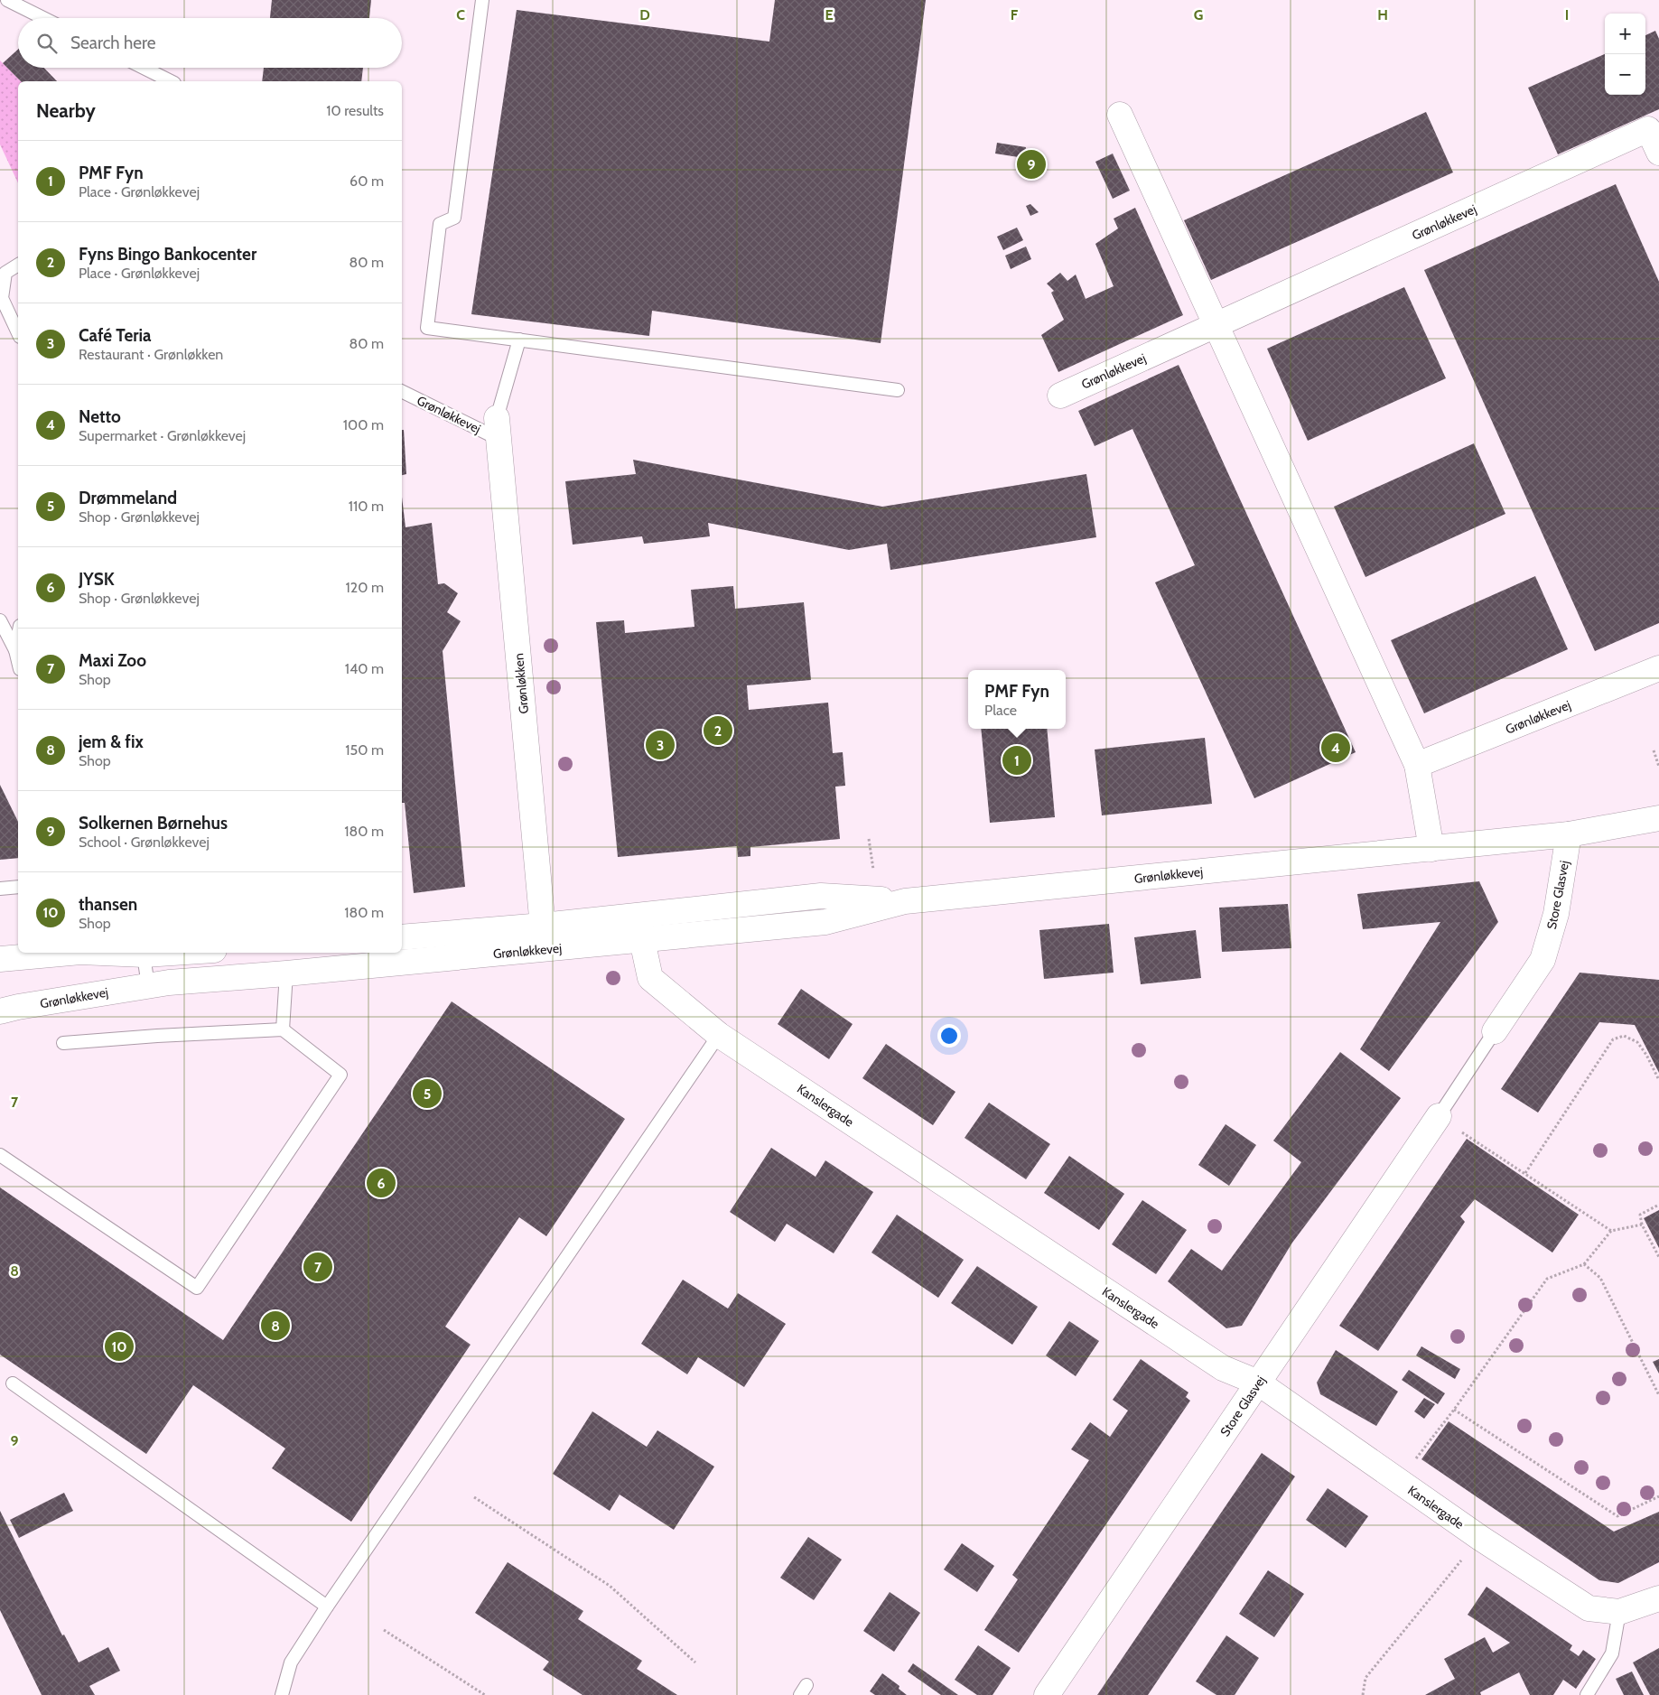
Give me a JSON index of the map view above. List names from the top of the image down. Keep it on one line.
{"streets":{"street":["Grønløkkevej","Grønløkken","Store Glasvej","Kanslergade"]},"crossings":[["Grønløkkevej","Grønløkken"],["Grønløkkevej","Store Glasvej"],["Grønløkkevej","Kanslergade"],["Store Glasvej","Kanslergade"]],"page":{"map_buttons":["+","−"],"search":"Search here","heading":["Nearby","10 results"],"list":[{"mark":"1","name":"PMF Fyn","note":"Place · Grønløkkevej","value":"60 m"},{"mark":"2","name":"Fyns Bingo Bankocenter","note":"Place · Grønløkkevej","value":"80 m"},{"mark":"3","name":"Café Teria","note":"Restaurant · Grønløkken","value":"80 m"},{"mark":"4","name":"Netto","note":"Supermarket · Grønløkkevej","value":"100 m"},{"mark":"5","name":"Drømmeland","note":"Shop · Grønløkkevej","value":"110 m"},{"mark":"6","name":"JYSK","note":"Shop · Grønløkkevej","value":"120 m"},{"mark":"7","name":"Maxi Zoo","note":"Shop","value":"140 m"},{"mark":"8","name":"jem & fix","note":"Shop","value":"150 m"},{"mark":"9","name":"Solkernen Børnehus","note":"School · Grønløkkevej","value":"180 m"},{"mark":"10","name":"thansen","note":"Shop","value":"180 m"}],"pins":["9","2","3","4","1","5","6","7","8","10"],"popup":["PMF Fyn","Place"]},"grid":{"columns":["C","D","E","F","G","H","I"],"rows":["7","8","9"]}}
